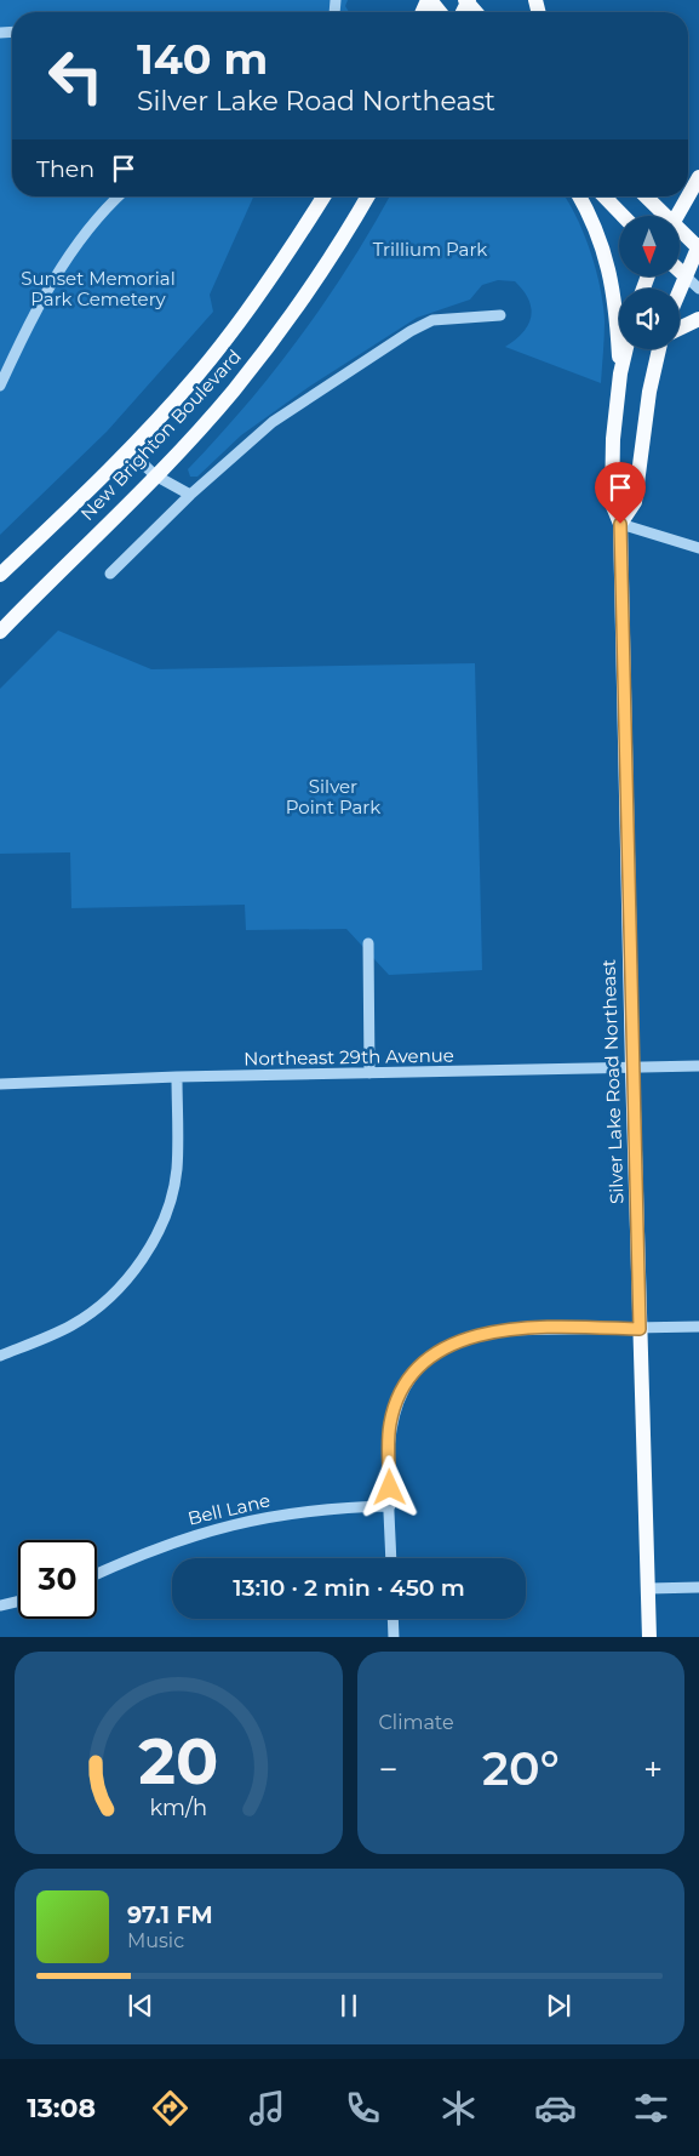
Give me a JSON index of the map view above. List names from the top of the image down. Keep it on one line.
{"streets":{"main road":["New Brighton Boulevard","Silver Lake Road Northeast"],"street":["Northeast 29th Avenue","Bell Lane"]},"crossings":[["Northeast 29th Avenue","Silver Lake Road Northeast"]],"parks":["Trillium Park","Sunset Memorial Park Cemetery","Silver Point Park"],"north":"bottom","page":{"turn":["140 m","Silver Lake Road Northeast"],"then":"Then","limit":"30","trip":"13:10 · 2 min · 450 m","tile":"Climate","heat":["−","20°","+"],"song":["97.1 FM","Music"],"tabs":"13:08","gauge":["20","km/h"]}}
